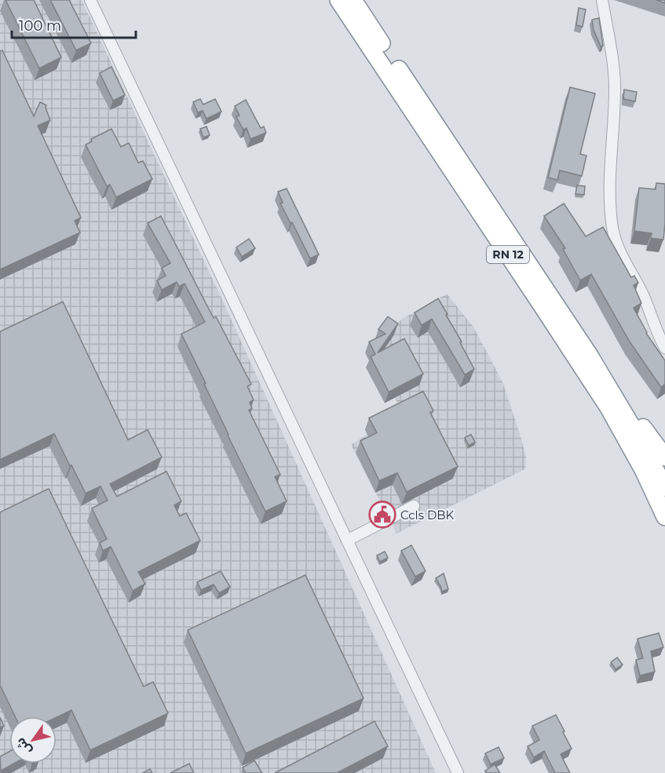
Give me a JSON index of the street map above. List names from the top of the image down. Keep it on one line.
{"streets":{"highway":["RN 12"]},"places":{"public building":["Ccls DBK"]},"scale_bar":"100 m","north":"bottom left"}
